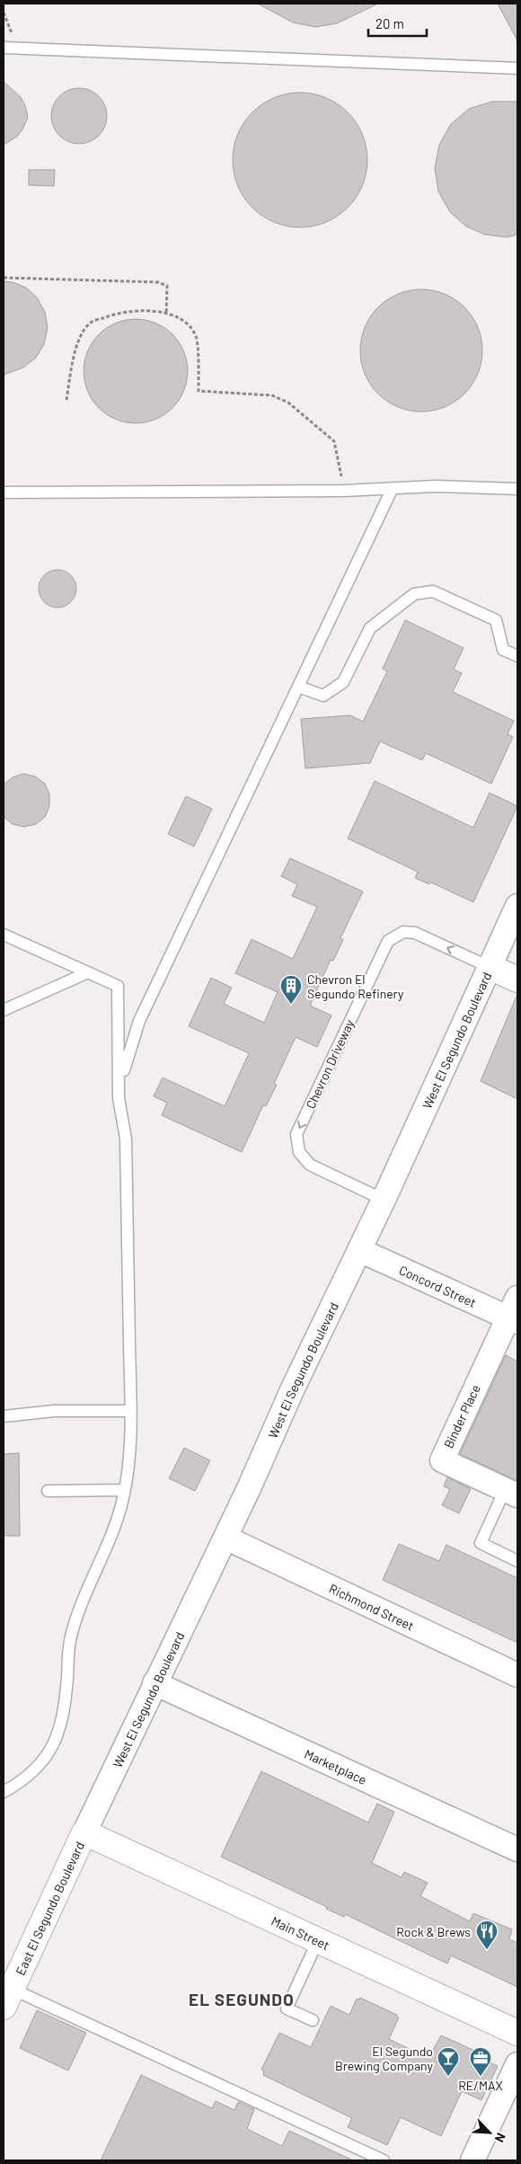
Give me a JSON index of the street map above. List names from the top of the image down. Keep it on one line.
{"streets":{"main road":["East El Segundo Boulevard","Main Street"],"street":["West El Segundo Boulevard","Concord Street","Binder Place","Richmond Street","Marketplace"],"lane":["Chevron Driveway"]},"crossings":[["West El Segundo Boulevard","Chevron Driveway"],["West El Segundo Boulevard","Concord Street"],["West El Segundo Boulevard","Richmond Street"],["West El Segundo Boulevard","Marketplace"],["West El Segundo Boulevard","East El Segundo Boulevard"],["West El Segundo Boulevard","Main Street"],["Concord Street","Binder Place"],["East El Segundo Boulevard","Main Street"]],"districts":["EL SEGUNDO"],"places":{"building":["Chevron El Segundo Refinery"],"restaurant":["Rock & Brews"],"bar":["El Segundo Brewing Company"],"office":["RE/MAX"]},"scale_bar":"20 m","north":"bottom right"}
